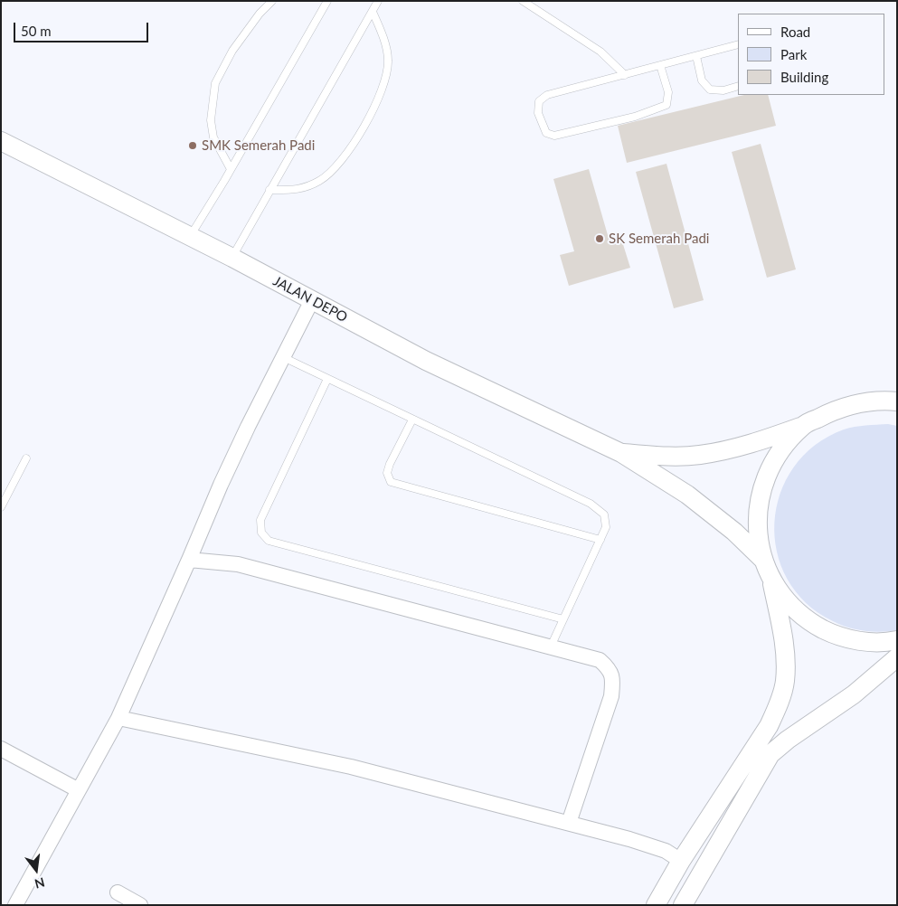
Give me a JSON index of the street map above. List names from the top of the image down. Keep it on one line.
{"streets":{"street":["JALAN DEPO"]},"places":["SMK Semerah Padi","SK Semerah Padi"],"legend":["Road","Park","Building"],"scale_bar":"50 m","north":"bottom"}
